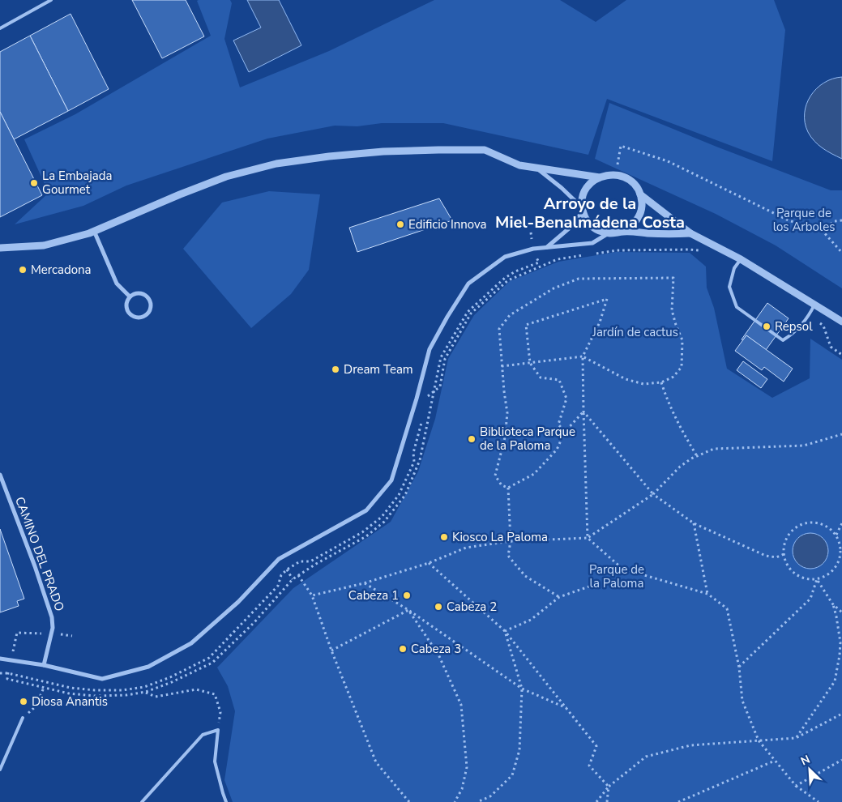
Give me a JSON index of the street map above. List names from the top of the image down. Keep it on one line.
{"streets":{"street":["CAMINO DEL PRADO"]},"districts":["Arroyo de la Miel-Benalmádena Costa"],"parks":["Parque de los Arboles","Jardín de cactus","Parque de la Paloma"],"places":["La Embajada Gourmet","Edificio Innova","Mercadona","Repsol","Dream Team","Biblioteca Parque de la Paloma","Kiosco La Paloma","Cabeza 1","Cabeza 2","Cabeza 3","Diosa Anantis"],"north":"top left"}
